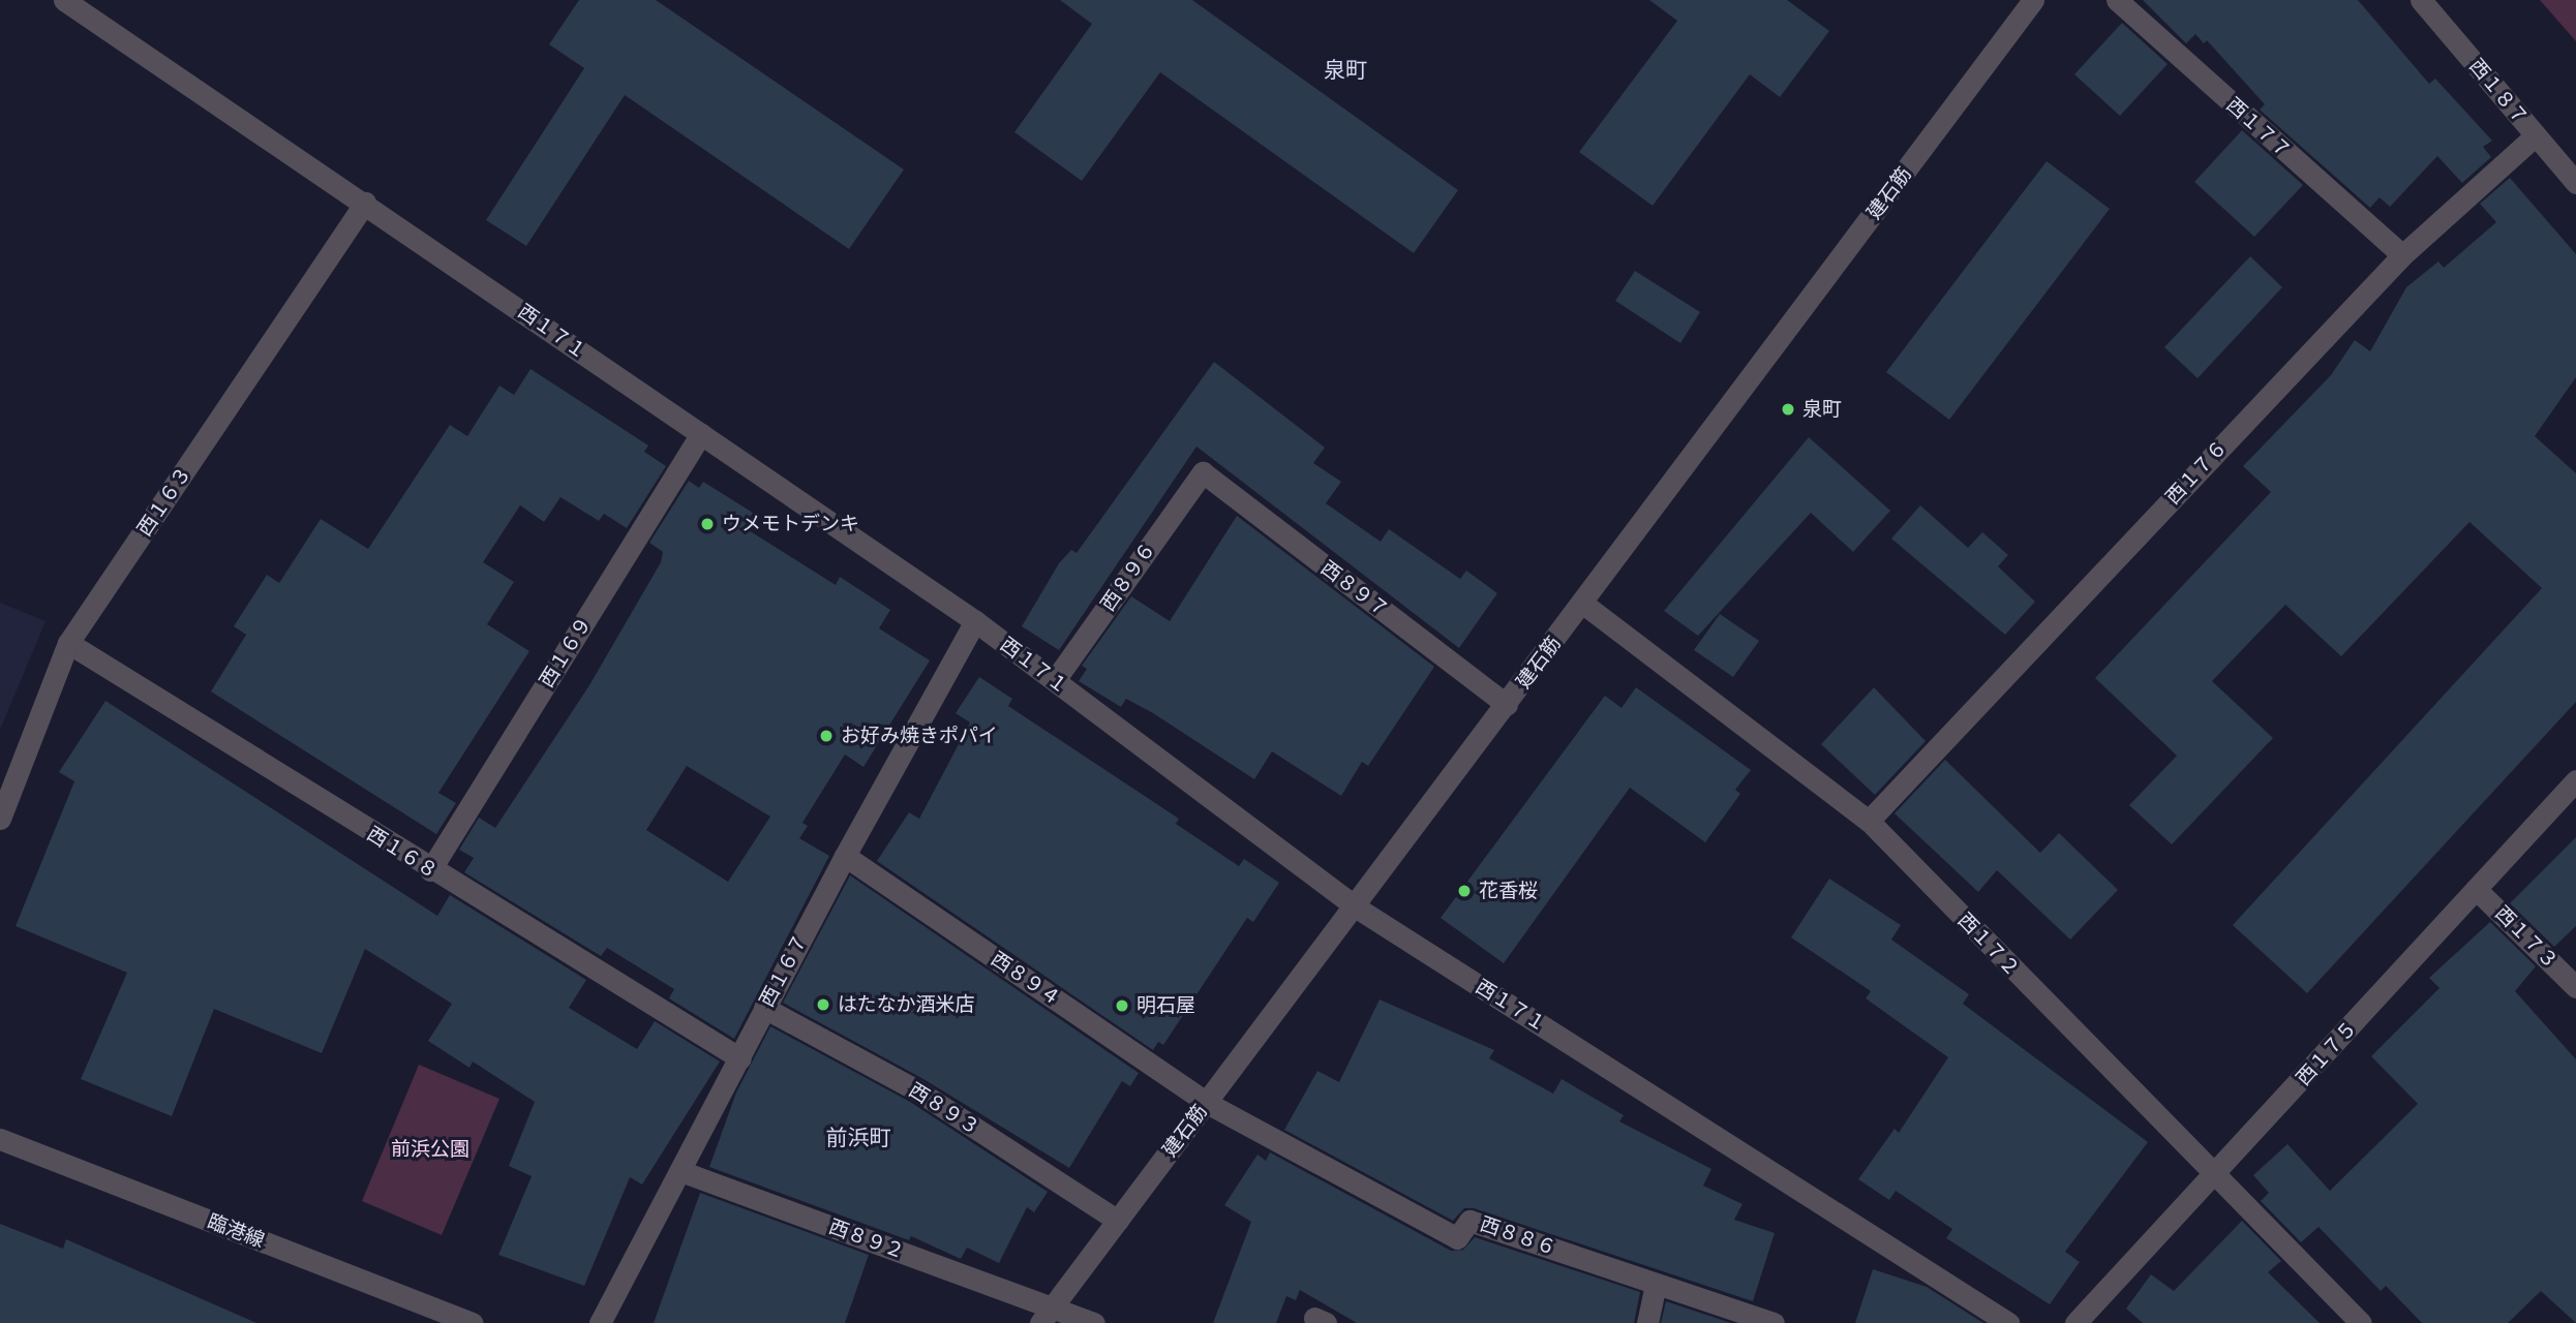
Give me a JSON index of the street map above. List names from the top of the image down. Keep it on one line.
{"streets":{"street":["西１８７","西１７７","建石筋","西１７１","西１７６","西１６３","西８９６","西８９７","西１６９","西１６８","西１７３","西１７２","西１６７","西８９４","西１７５","西８９３","臨港線","西８８６","西８９２"]},"crossings":[["西１８７","西１７６"],["西１７７","西１７６"],["建石筋","西１７１"],["建石筋","西８９７"],["建石筋","西１７２"],["建石筋","西８９４"],["建石筋","西８９３"],["建石筋","西８８６"],["建石筋","西８９２"],["西１７１","西１６３"],["西１７１","西８９６"],["西１７１","西１６９"],["西１７１","西１６７"],["西１７６","西１７２"],["西１６３","西１６８"],["西８９６","西８９７"],["西１６９","西１６８"],["西１６８","西１６７"],["西１７３","西１７５"],["西１７２","西１７５"],["西１６７","西８９４"],["西１６７","西８９３"],["西１６７","西８９２"],["西８９４","西８８６"]],"districts":["泉町","前浜町"],"parks":["前浜公園"],"places":["泉町","ウメモトデンキ","お好み焼きポパイ","花香桜","はたなか酒米店","明石屋"]}
